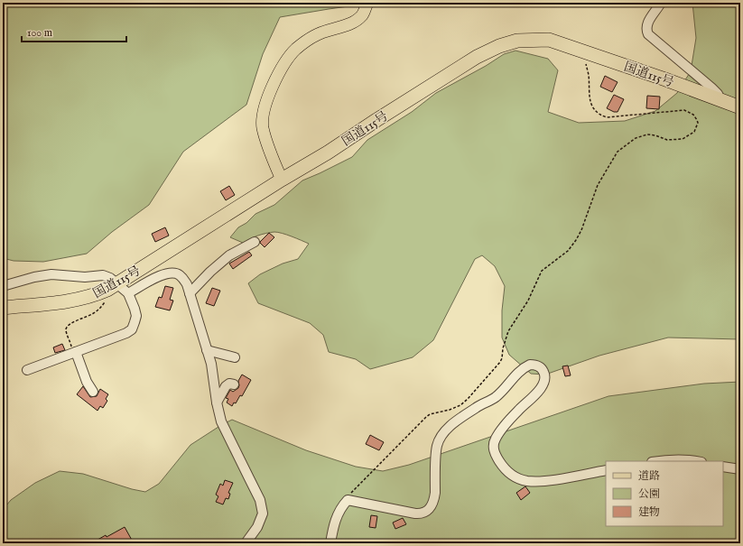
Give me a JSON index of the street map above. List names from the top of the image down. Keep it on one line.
{"streets":{"highway":["国道115号"]},"legend":["道路","公園","建物"],"scale_bar":"100 m"}
